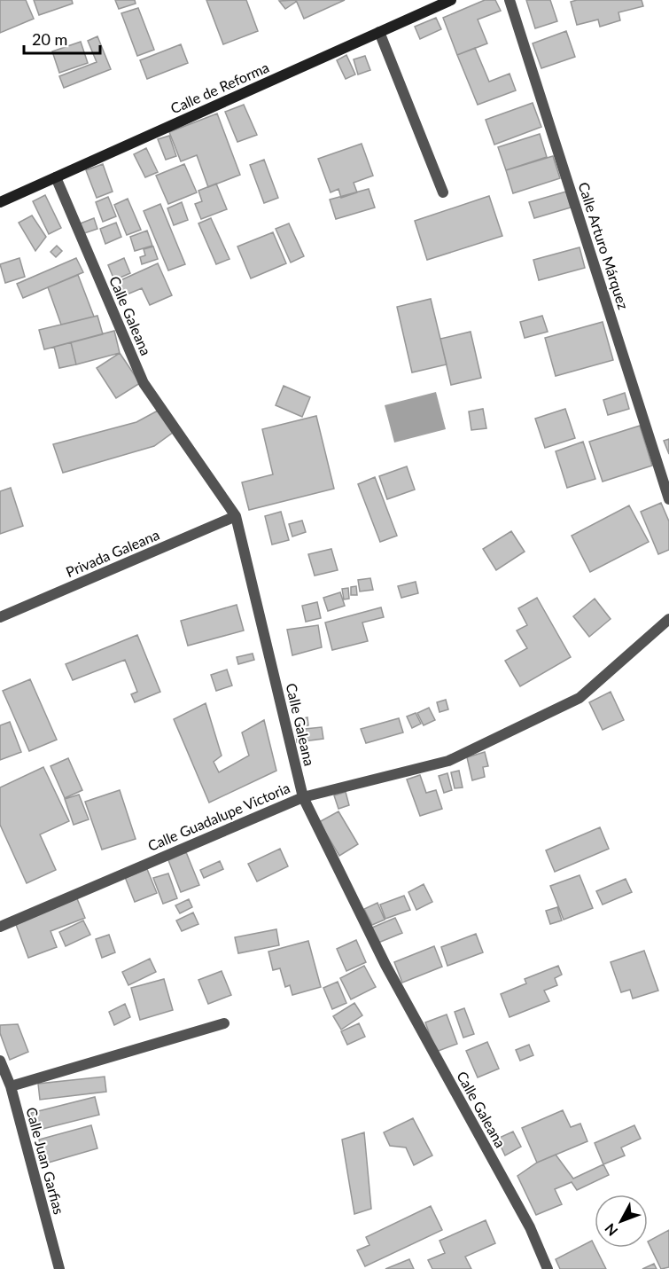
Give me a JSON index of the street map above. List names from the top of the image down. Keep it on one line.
{"streets":{"main road":["Calle de Reforma"],"street":["Calle Arturo Márquez","Calle Galeana","Privada Galeana","Calle Guadalupe Victoria","Calle Juan Garfias"]},"crossings":[["Calle de Reforma","Calle Galeana"],["Calle Galeana","Privada Galeana"],["Calle Galeana","Calle Guadalupe Victoria"]],"scale_bar":"20 m","north":"bottom left"}
